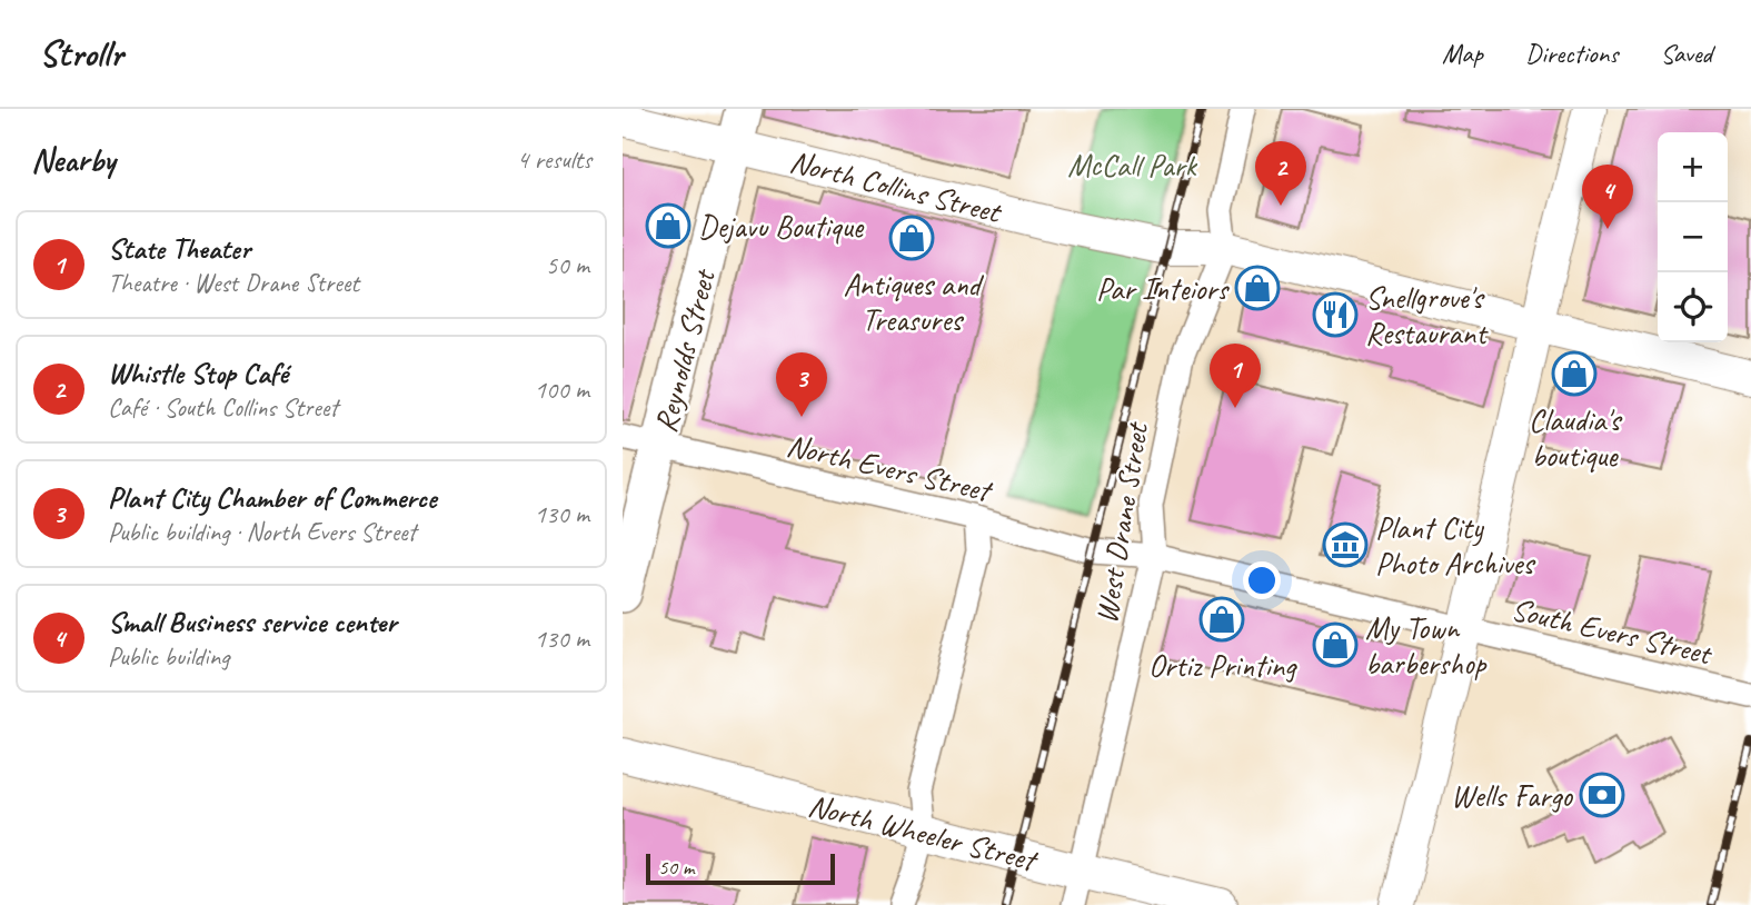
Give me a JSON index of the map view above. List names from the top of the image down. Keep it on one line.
{"streets":{"main road":["Reynolds Street"],"street":["North Collins Street","North Evers Street","West Drane Street","South Evers Street","North Wheeler Street"]},"crossings":[["North Collins Street","Reynolds Street"],["North Collins Street","West Drane Street"],["Reynolds Street","North Evers Street"],["North Evers Street","South Evers Street"],["West Drane Street","South Evers Street"],["West Drane Street","North Wheeler Street"]],"parks":["McCall Park"],"places":{"shop":["Dejavu Boutique","Antiques and Treasures","Par Inteiors","Claudia's boutique","Ortiz Printing","My Town barbershop"],"restaurant":["Snellgrove's Restaurant"],"museum":["Plant City Photo Archives"],"bank":["Wells Fargo"]},"scale_bar":"50 m","page":{"header":"Strollr","nav":["Map","Directions","Saved"],"heading":["Nearby","4 results"],"map_buttons":["+","−"],"pins":["2","4","1","3"],"list":[{"mark":"1","name":"State Theater","note":"Theatre · West Drane Street","value":"50 m"},{"mark":"2","name":"Whistle Stop Café","note":"Café · South Collins Street","value":"100 m"},{"mark":"3","name":"Plant City Chamber of Commerce","note":"Public building · North Evers Street","value":"130 m"},{"mark":"4","name":"Small Business service center","note":"Public building","value":"130 m"}],"scale":"50 m"}}
